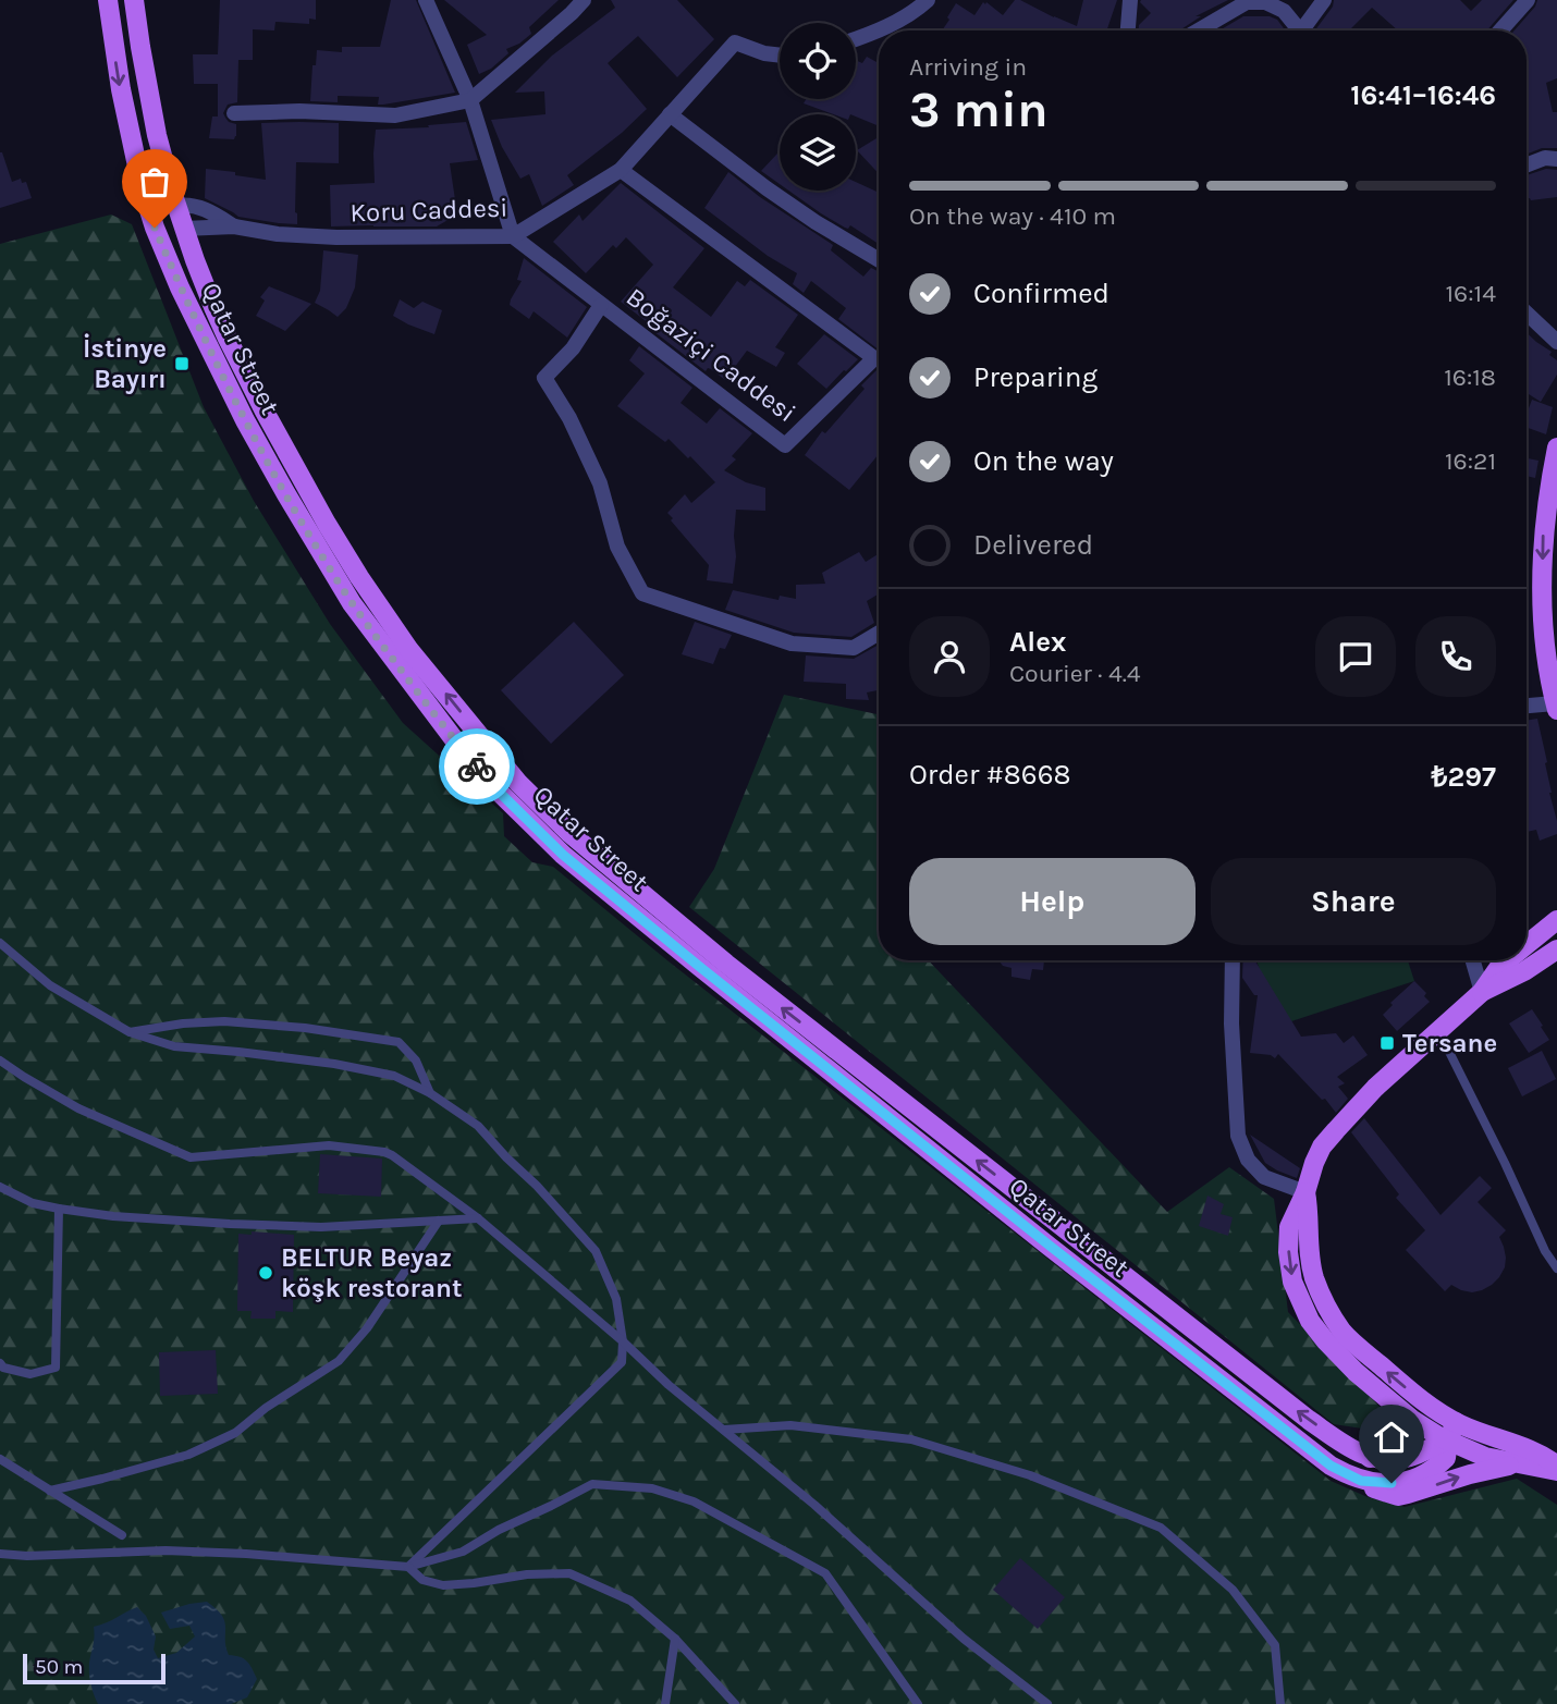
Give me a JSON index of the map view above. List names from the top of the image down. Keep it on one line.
{"streets":{"main road":["Qatar Street"],"street":["Koru Caddesi","Boğaziçi Caddesi"]},"crossings":[["Koru Caddesi","Boğaziçi Caddesi"]],"places":{"transit":["İstinye Bayırı","Tersane"],"other":["BELTUR Beyaz köşk restorant"]},"scale_bar":"50 m","page":{"heading":["3 min","Arriving in","16:41–16:46"],"panel":["Alex","Courier · 4.4","Order #8668","₺297"],"bar":"On the way · 410 m","list":[["Confirmed","16:14"],["Preparing","16:18"],["On the way","16:21"],"Delivered"],"buttons":["Help","Share"],"scale":"50 m"}}
